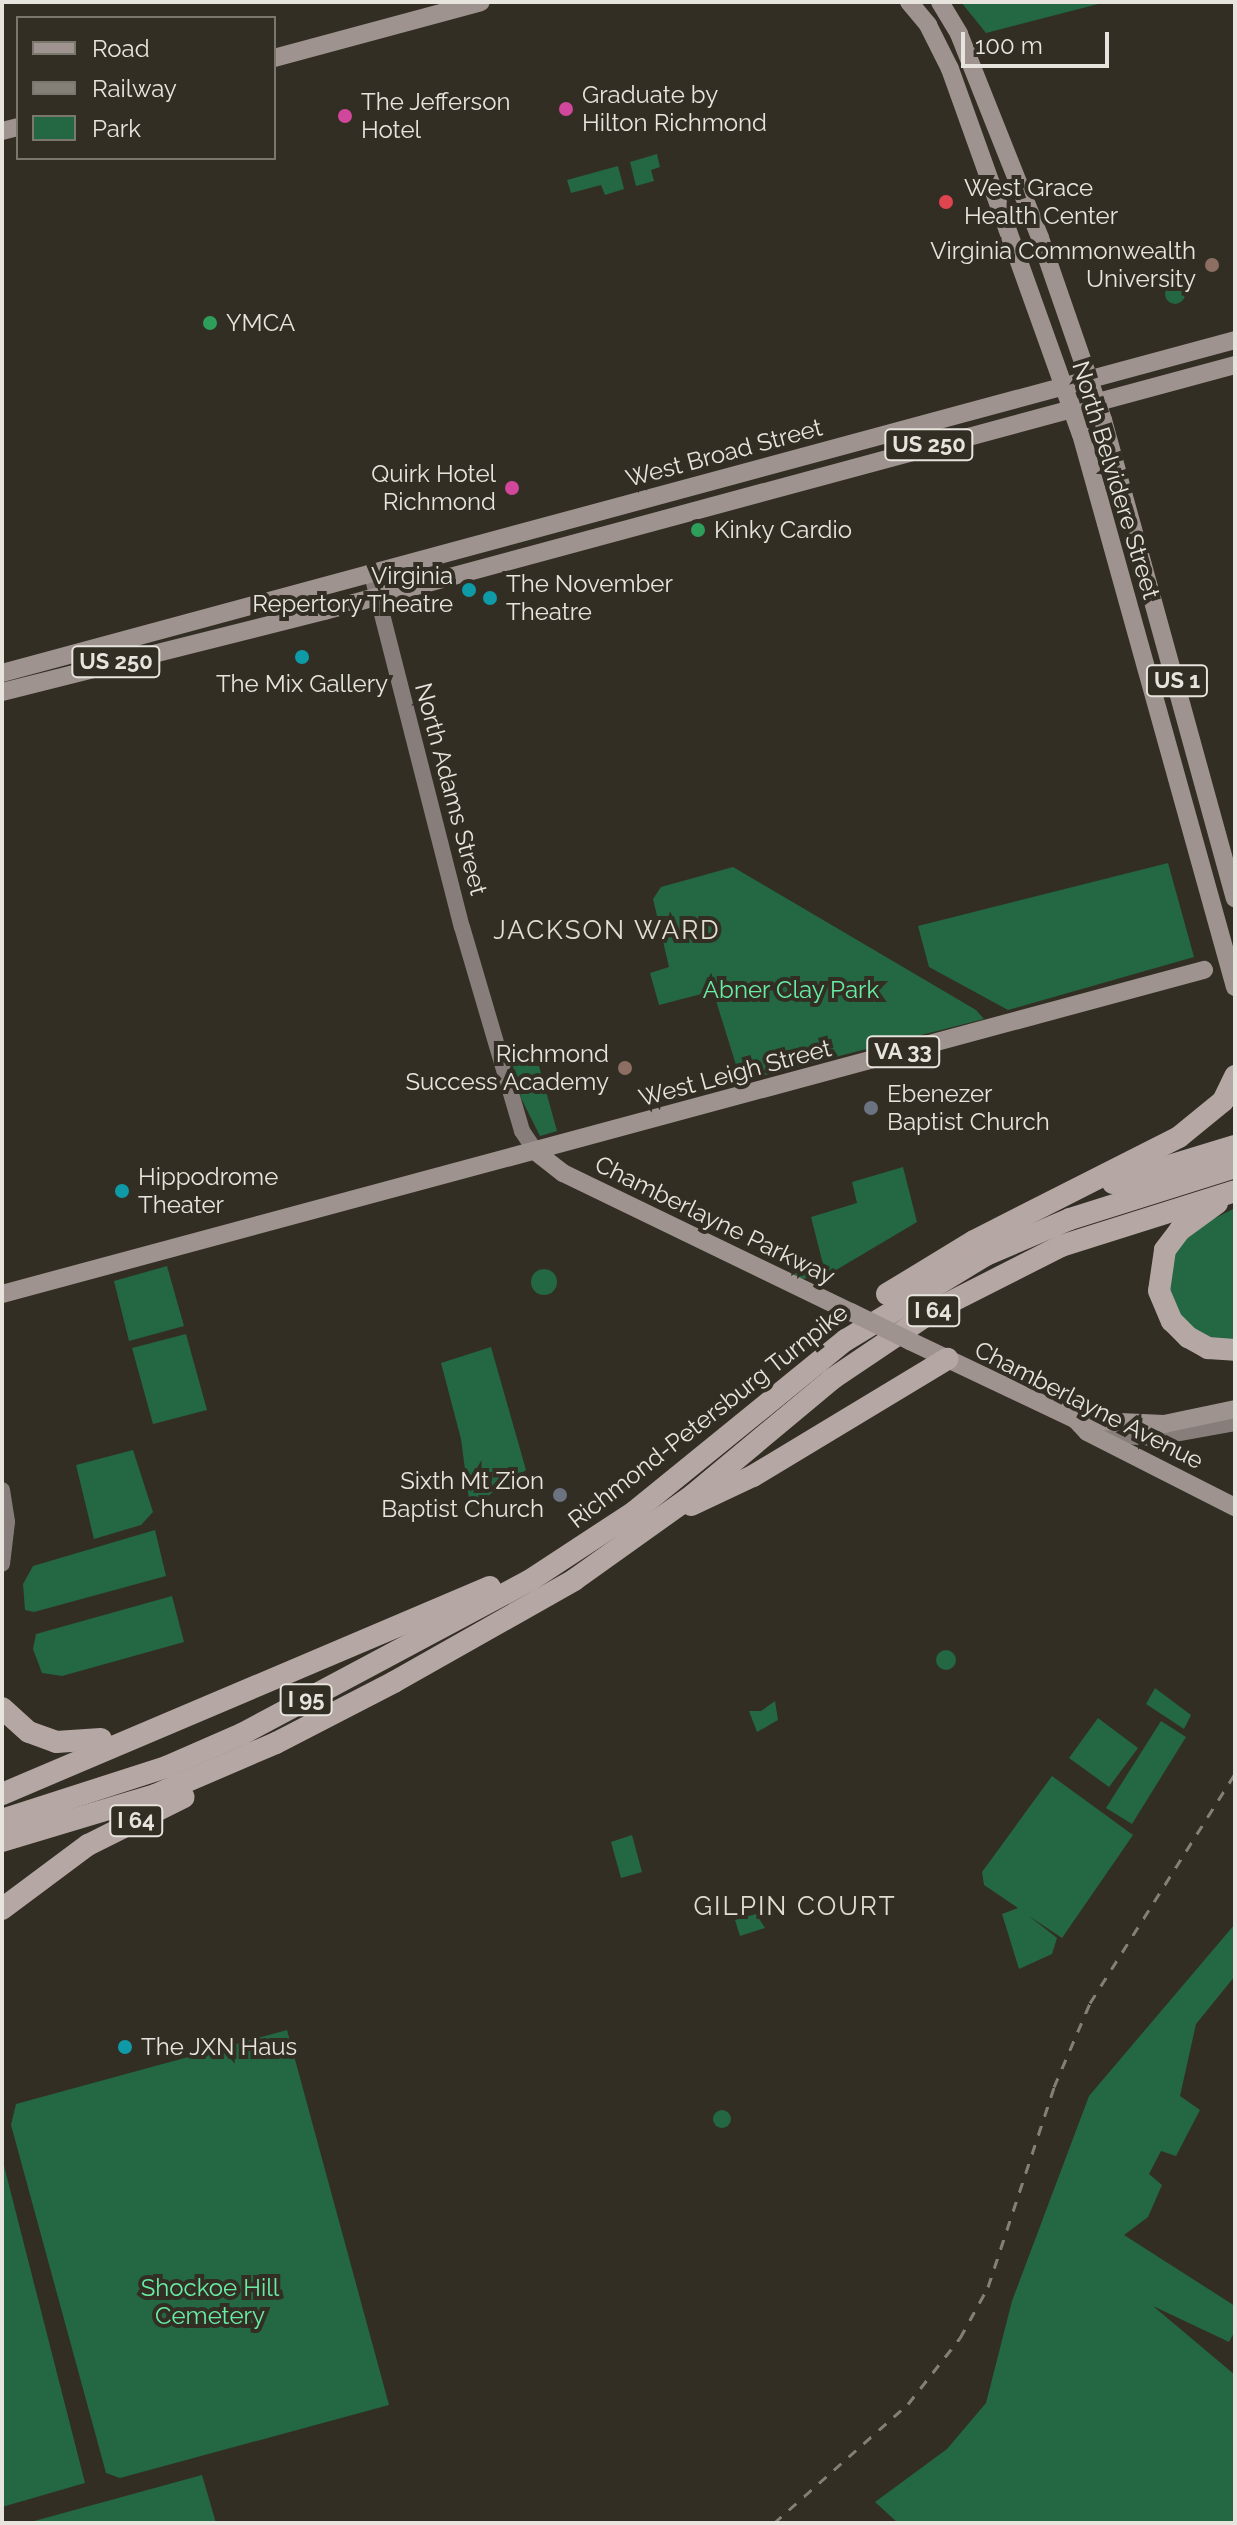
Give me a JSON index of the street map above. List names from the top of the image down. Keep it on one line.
{"streets":{"highway":["I 64","Richmond-Petersburg Turnpike","I 95"],"main road":["US 250","West Broad Street","North Belvidere Street","US 1","North Adams Street","VA 33","West Leigh Street","Chamberlayne Parkway","Chamberlayne Avenue"]},"crossings":[["West Broad Street","North Belvidere Street"],["West Broad Street","North Adams Street"],["North Belvidere Street","West Leigh Street"],["North Adams Street","West Leigh Street"],["North Adams Street","Chamberlayne Parkway"],["West Leigh Street","Chamberlayne Parkway"],["Chamberlayne Parkway","Chamberlayne Avenue"],["I 64","Richmond-Petersburg Turnpike"]],"districts":["JACKSON WARD","GILPIN COURT"],"parks":["Abner Clay Park","Shockoe Hill Cemetery"],"places":["Graduate by Hilton Richmond","The Jefferson Hotel","West Grace Health Center","Virginia Commonwealth University","YMCA","Quirk Hotel Richmond","Kinky Cardio","Virginia Repertory Theatre","The November Theatre","The Mix Gallery","Richmond Success Academy","Ebenezer Baptist Church","Hippodrome Theater","Sixth Mt Zion Baptist Church","The JXN Haus"],"legend":["Road","Railway","Park"],"scale_bar":"100 m"}
